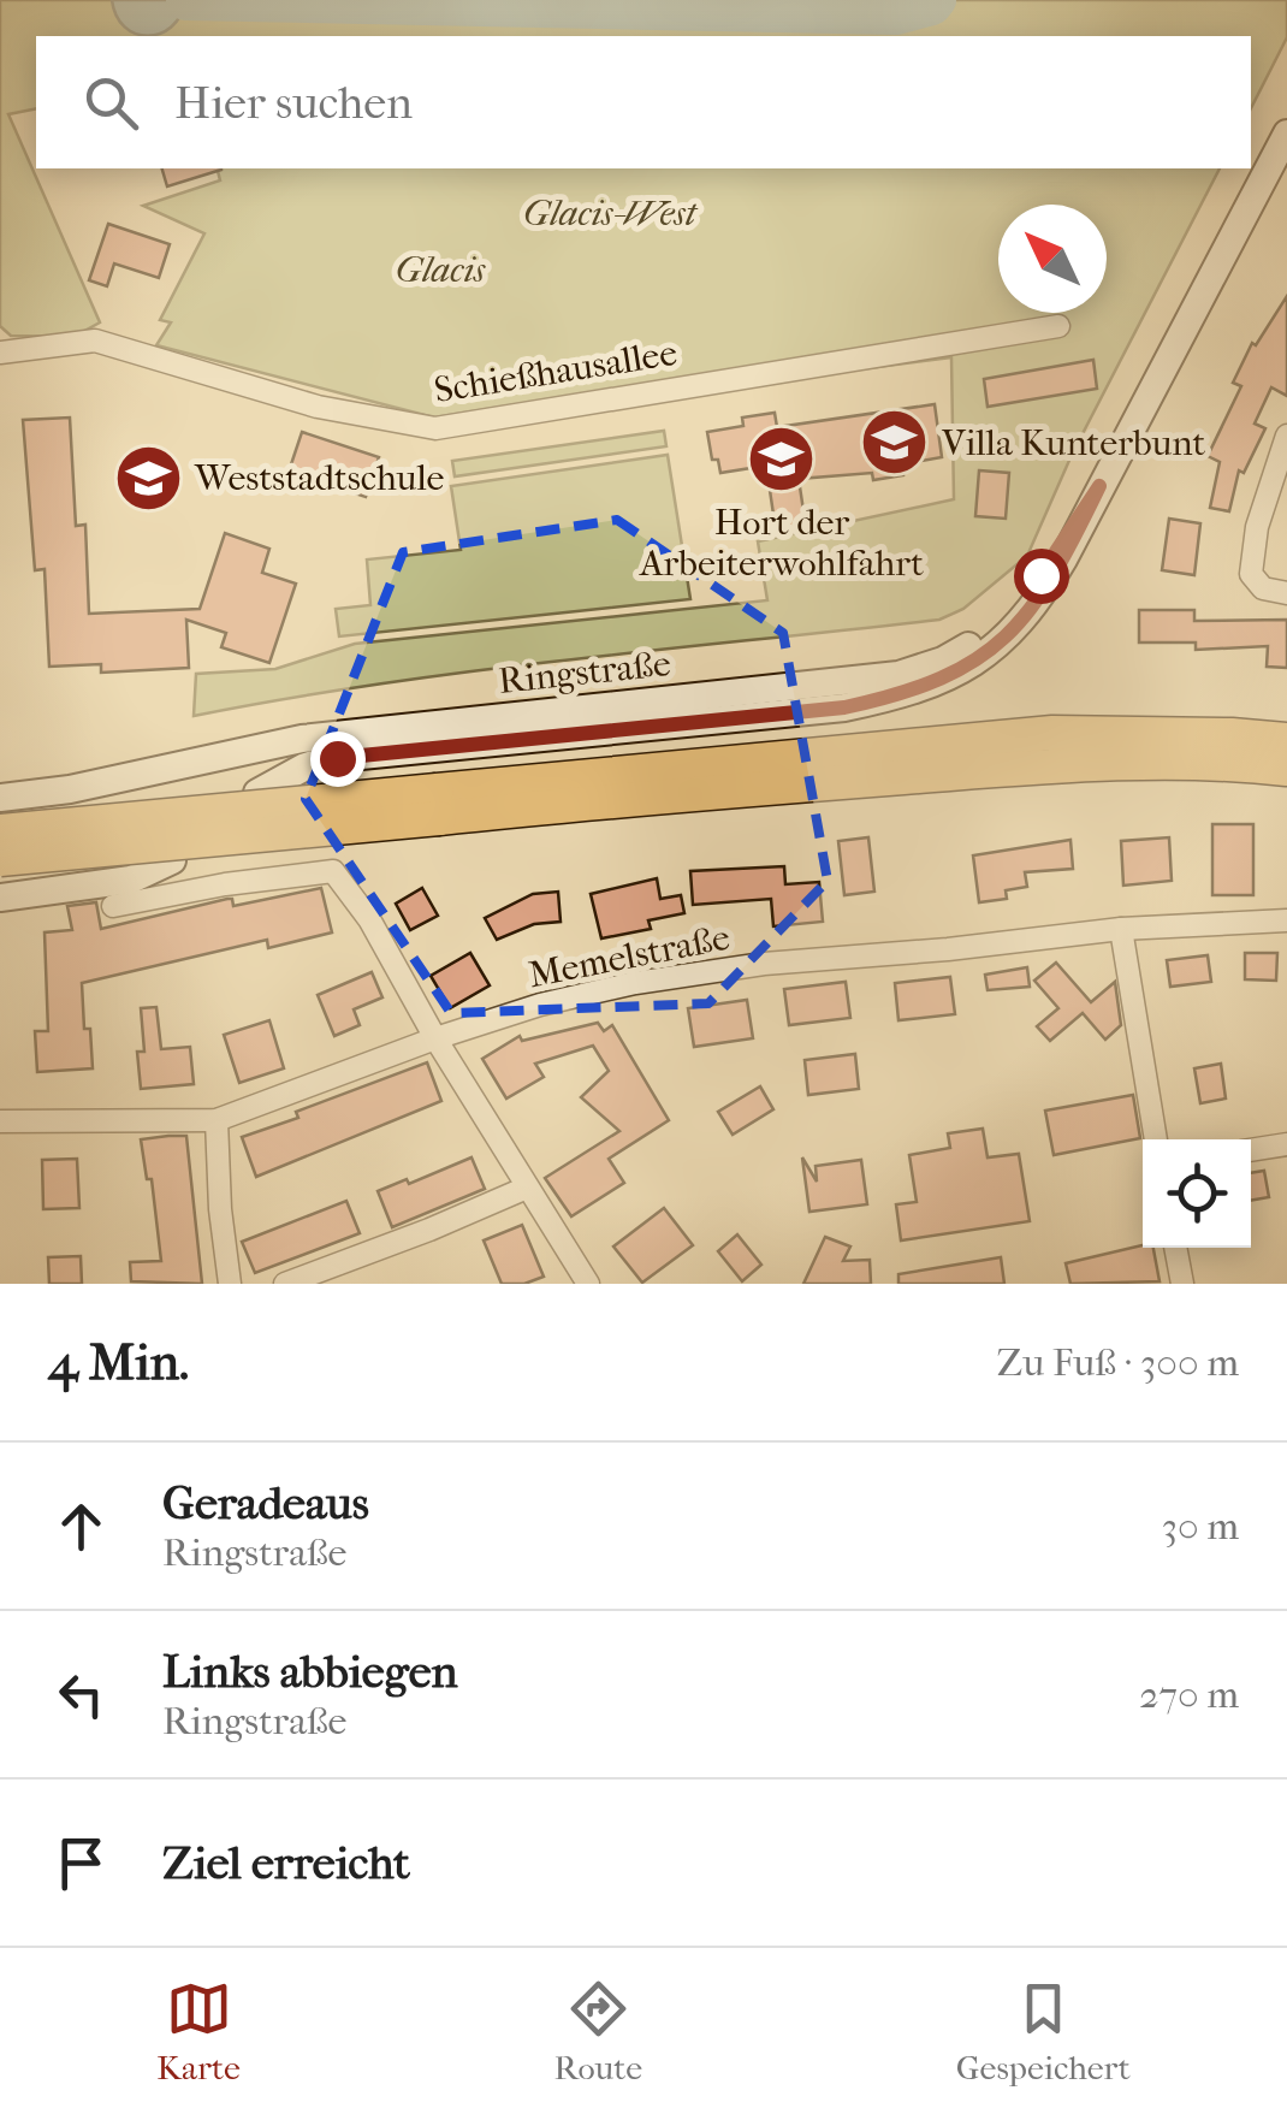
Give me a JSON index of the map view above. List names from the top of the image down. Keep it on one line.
{"streets":{"main road":["Ringstraße"],"street":["Schießhausallee","Memelstraße"]},"parks":["Glacis-West","Glacis"],"places":{"school or university":["Villa Kunterbunt","Hort der Arbeiterwohlfahrt","Weststadtschule"]},"north":"top left","page":{"search":"Hier suchen","heading":["4 Min.","Zu Fuß · 300 m"],"list":[["Geradeaus","Ringstraße","30 m"],["Links abbiegen","Ringstraße","270 m"],"Ziel erreicht"],"nav":["Karte","Route","Gespeichert"]}}
